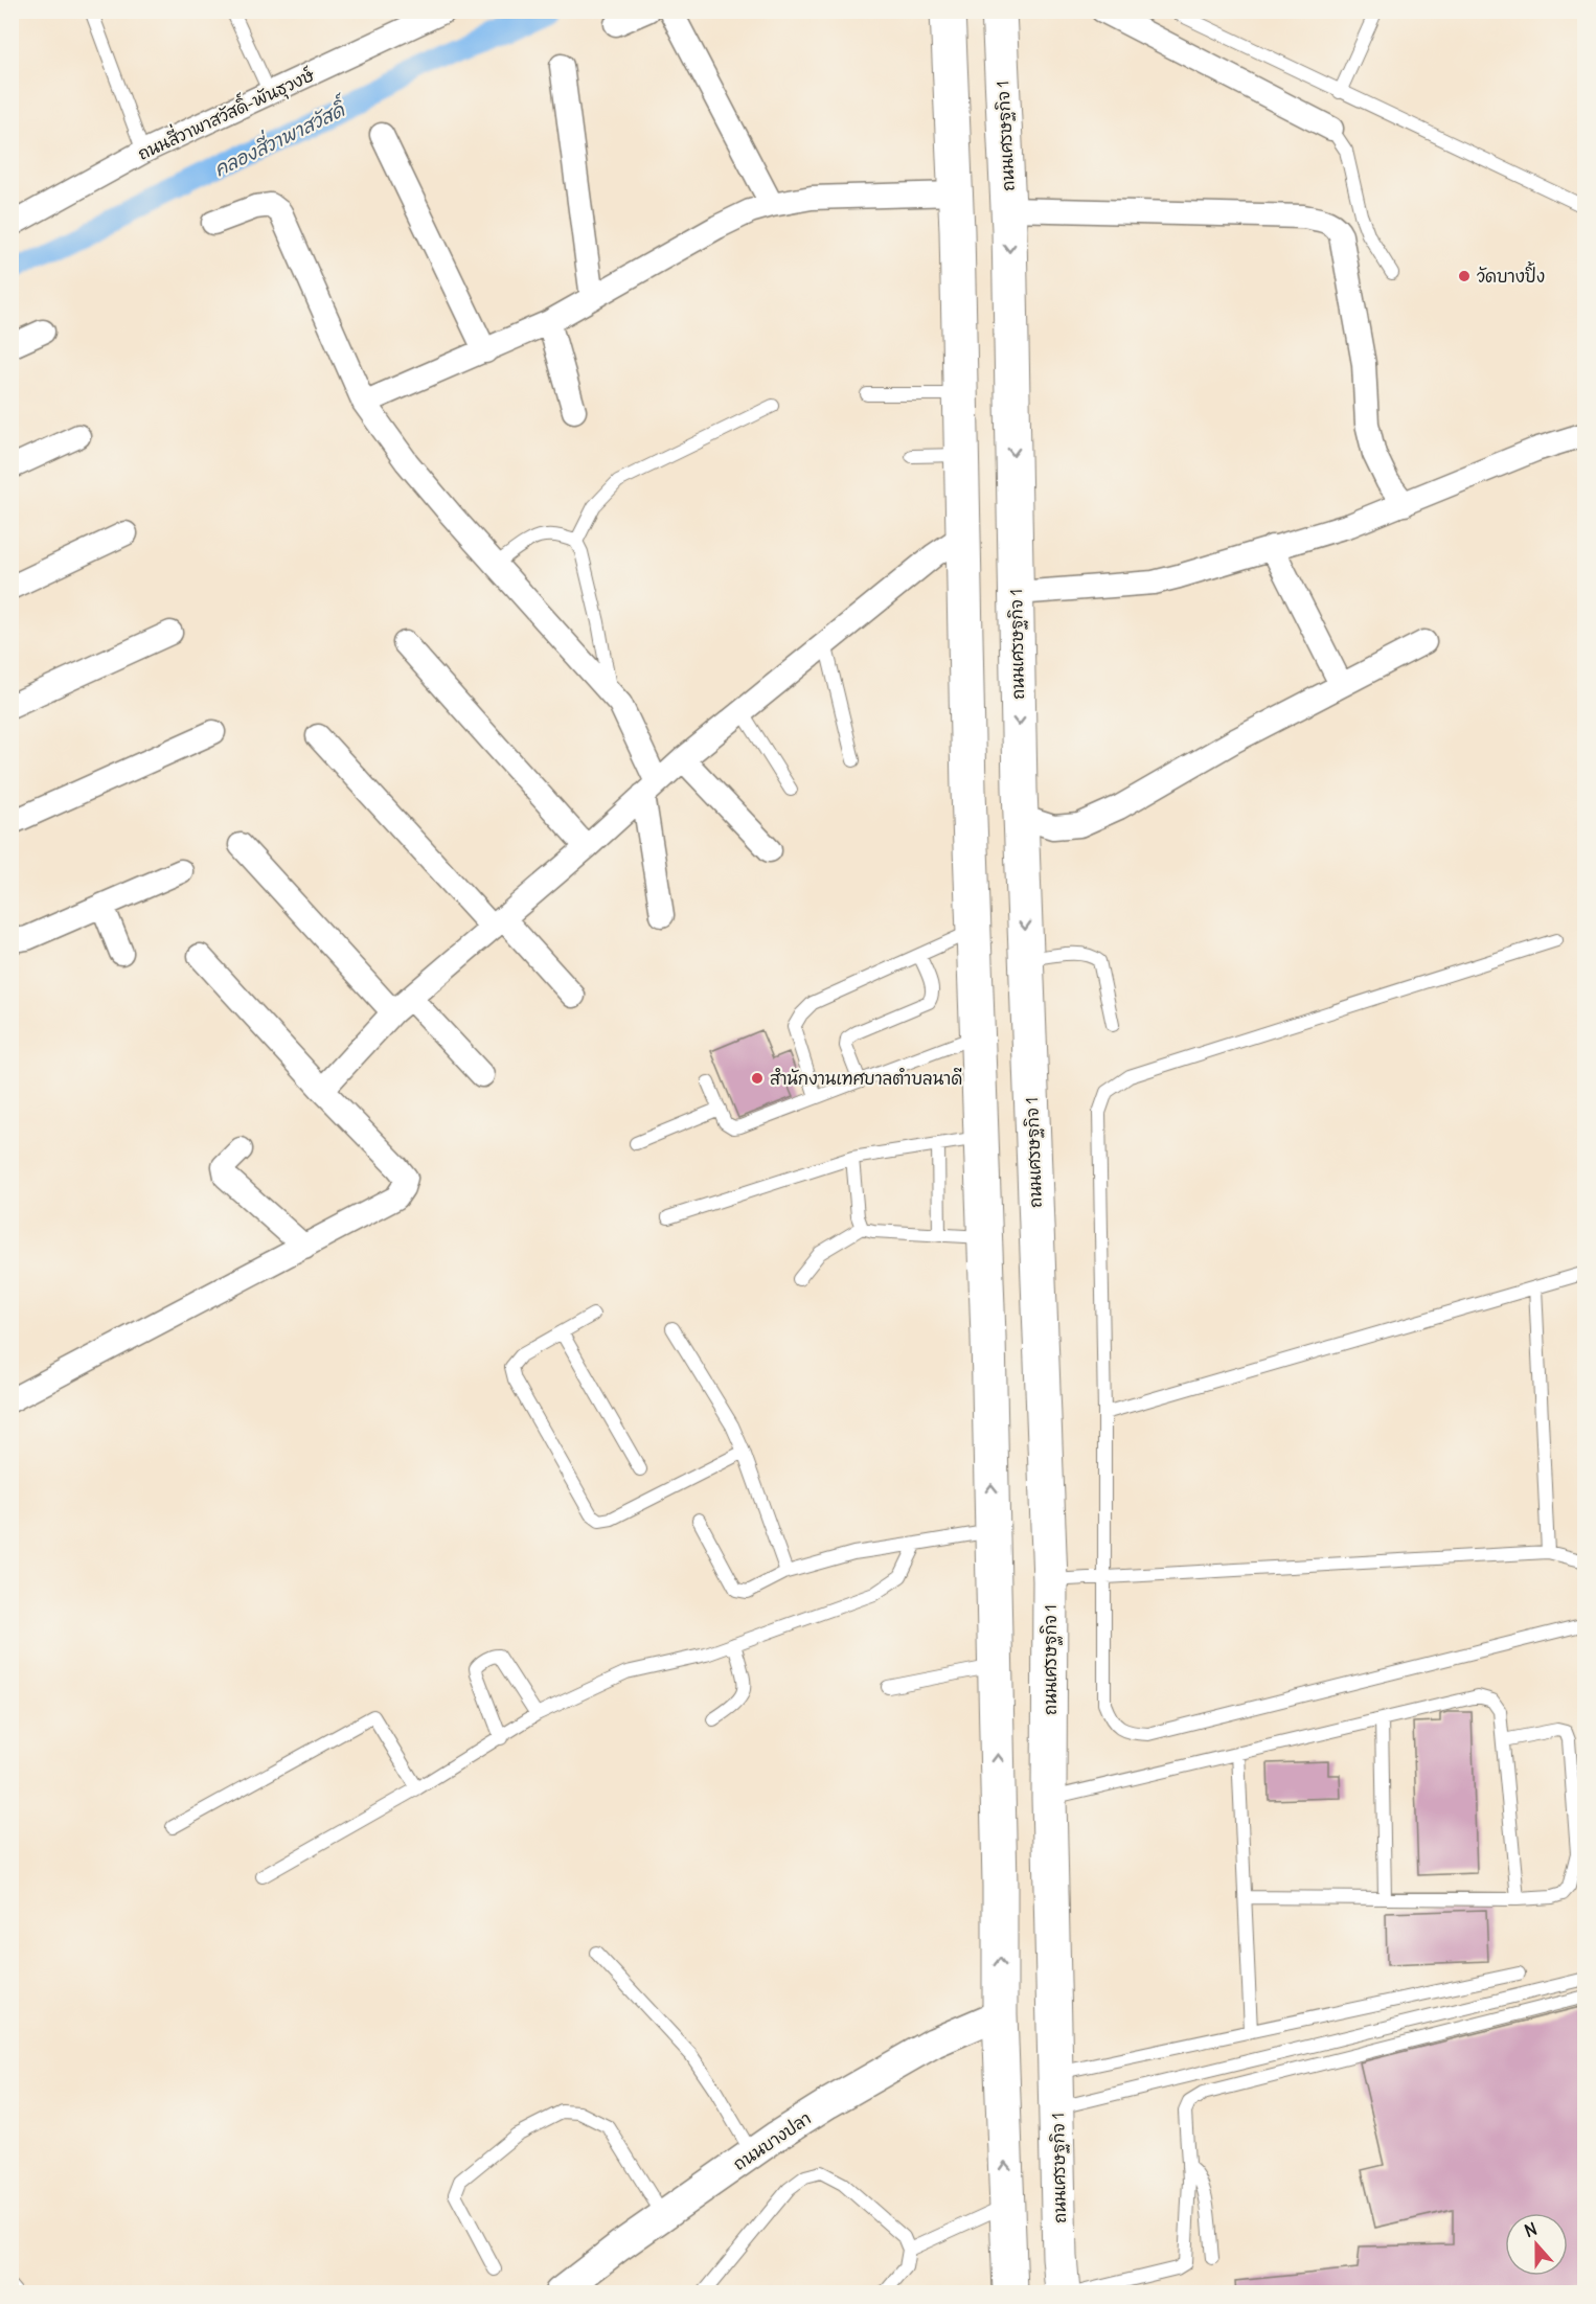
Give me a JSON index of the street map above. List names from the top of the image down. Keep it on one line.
{"streets":{"main road":["ถนนเศรษฐกิจ 1"],"street":["ถนนสี่วาพาสวัสดิ์-พันธุวงษ์","ถนนบางปลา"]},"water":["คลองสี่วาพาสวัสดิ์"],"places":["วัดบางปิ้ง","สำนักงานเทศบาลตำบลนาดี"],"north":"top"}
